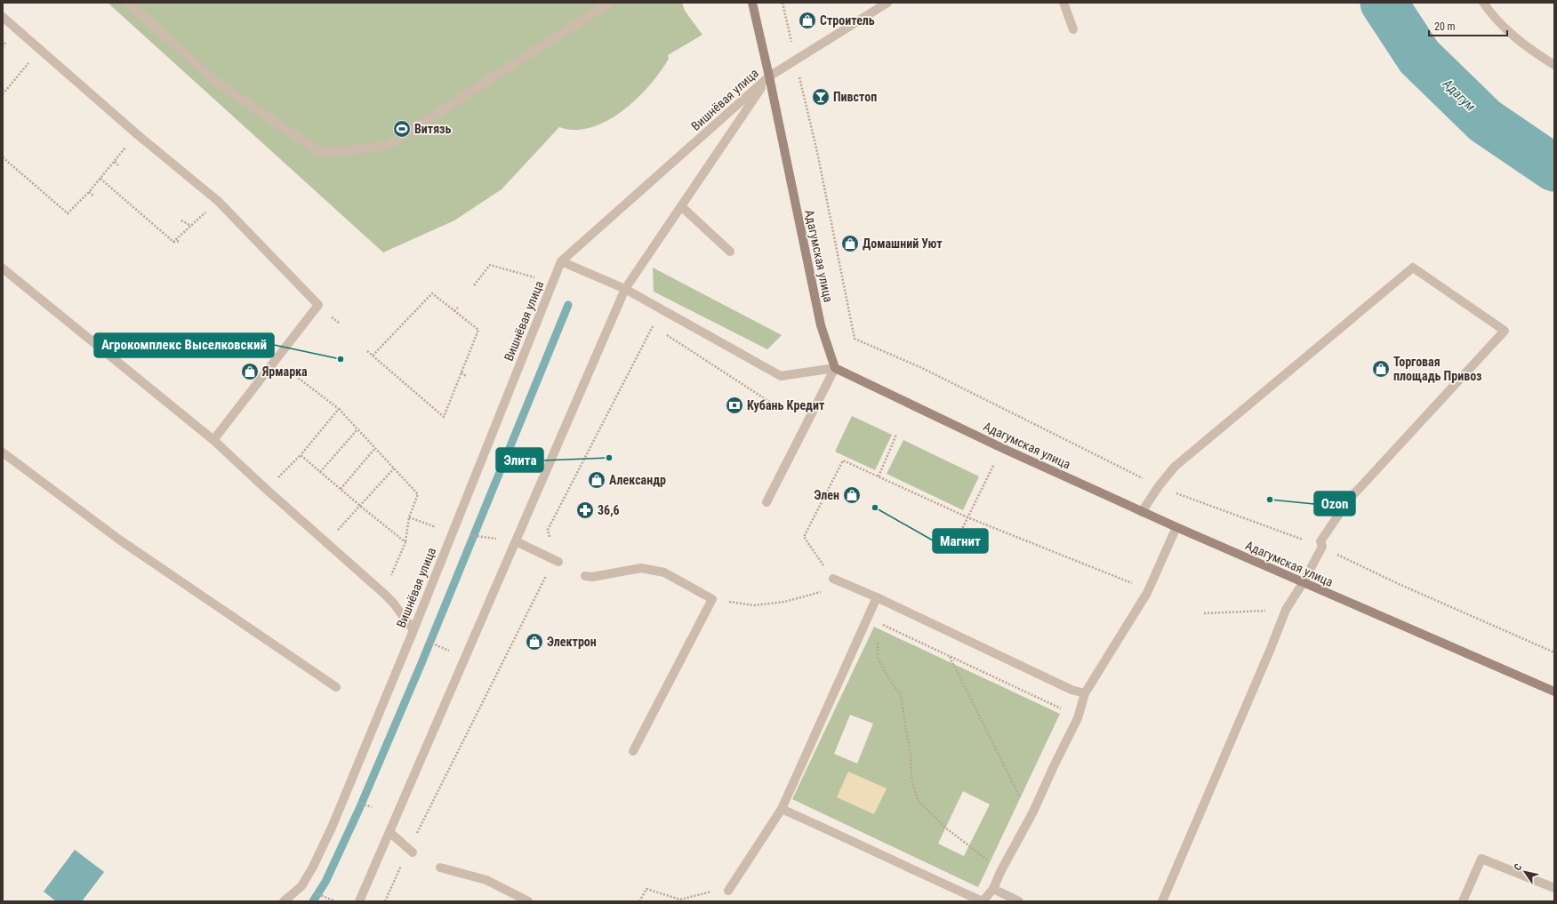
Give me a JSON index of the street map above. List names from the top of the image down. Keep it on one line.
{"streets":{"main road":["Адагумская улица"],"street":["Вишнёвая улица"]},"crossings":[["Вишнёвая улица","Адагумская улица"]],"water":["Адагум"],"places":{"shop":["Строитель","Домашний Уют","Торговая площадь Привоз","Ярмарка","Александр","Элен","Электрон"],"bar":["Пивстоп"],"sports":["Витязь"],"other":["Агрокомплекс Выселковский","Элита","Ozon","Магнит"],"bank":["Кубань Кредит"],"pharmacy":["36,6"]},"scale_bar":"20 m","north":"top left"}
